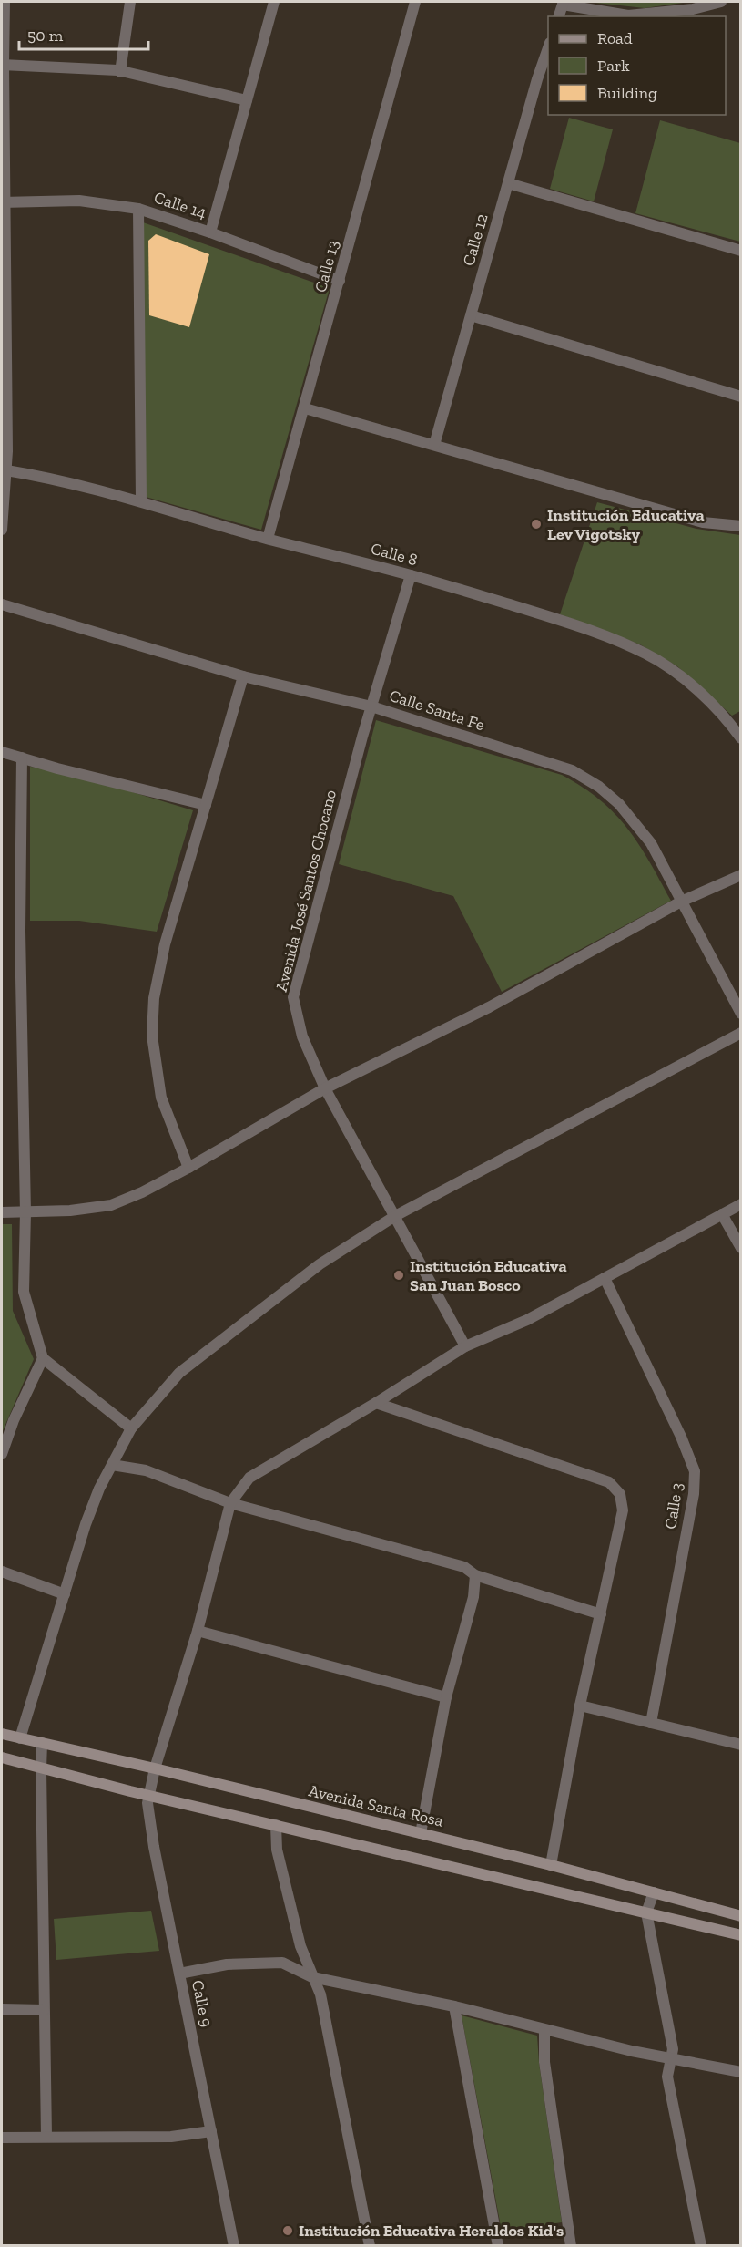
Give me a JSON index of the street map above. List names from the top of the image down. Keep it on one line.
{"streets":{"street":["Calle 14","Calle 12","Calle 13","Calle 8","Calle Santa Fe","Avenida José Santos Chocano","Calle 3","Avenida Santa Rosa","Calle 9"]},"crossings":[["Calle 14","Calle 13"],["Calle 13","Calle 8"],["Calle 8","Avenida José Santos Chocano"],["Calle Santa Fe","Avenida José Santos Chocano"],["Avenida Santa Rosa","Calle 9"]],"places":["Institución Educativa Lev Vigotsky","Institución Educativa San Juan Bosco","Institución Educativa Heraldos Kid's"],"legend":["Road","Park","Building"],"scale_bar":"50 m"}
